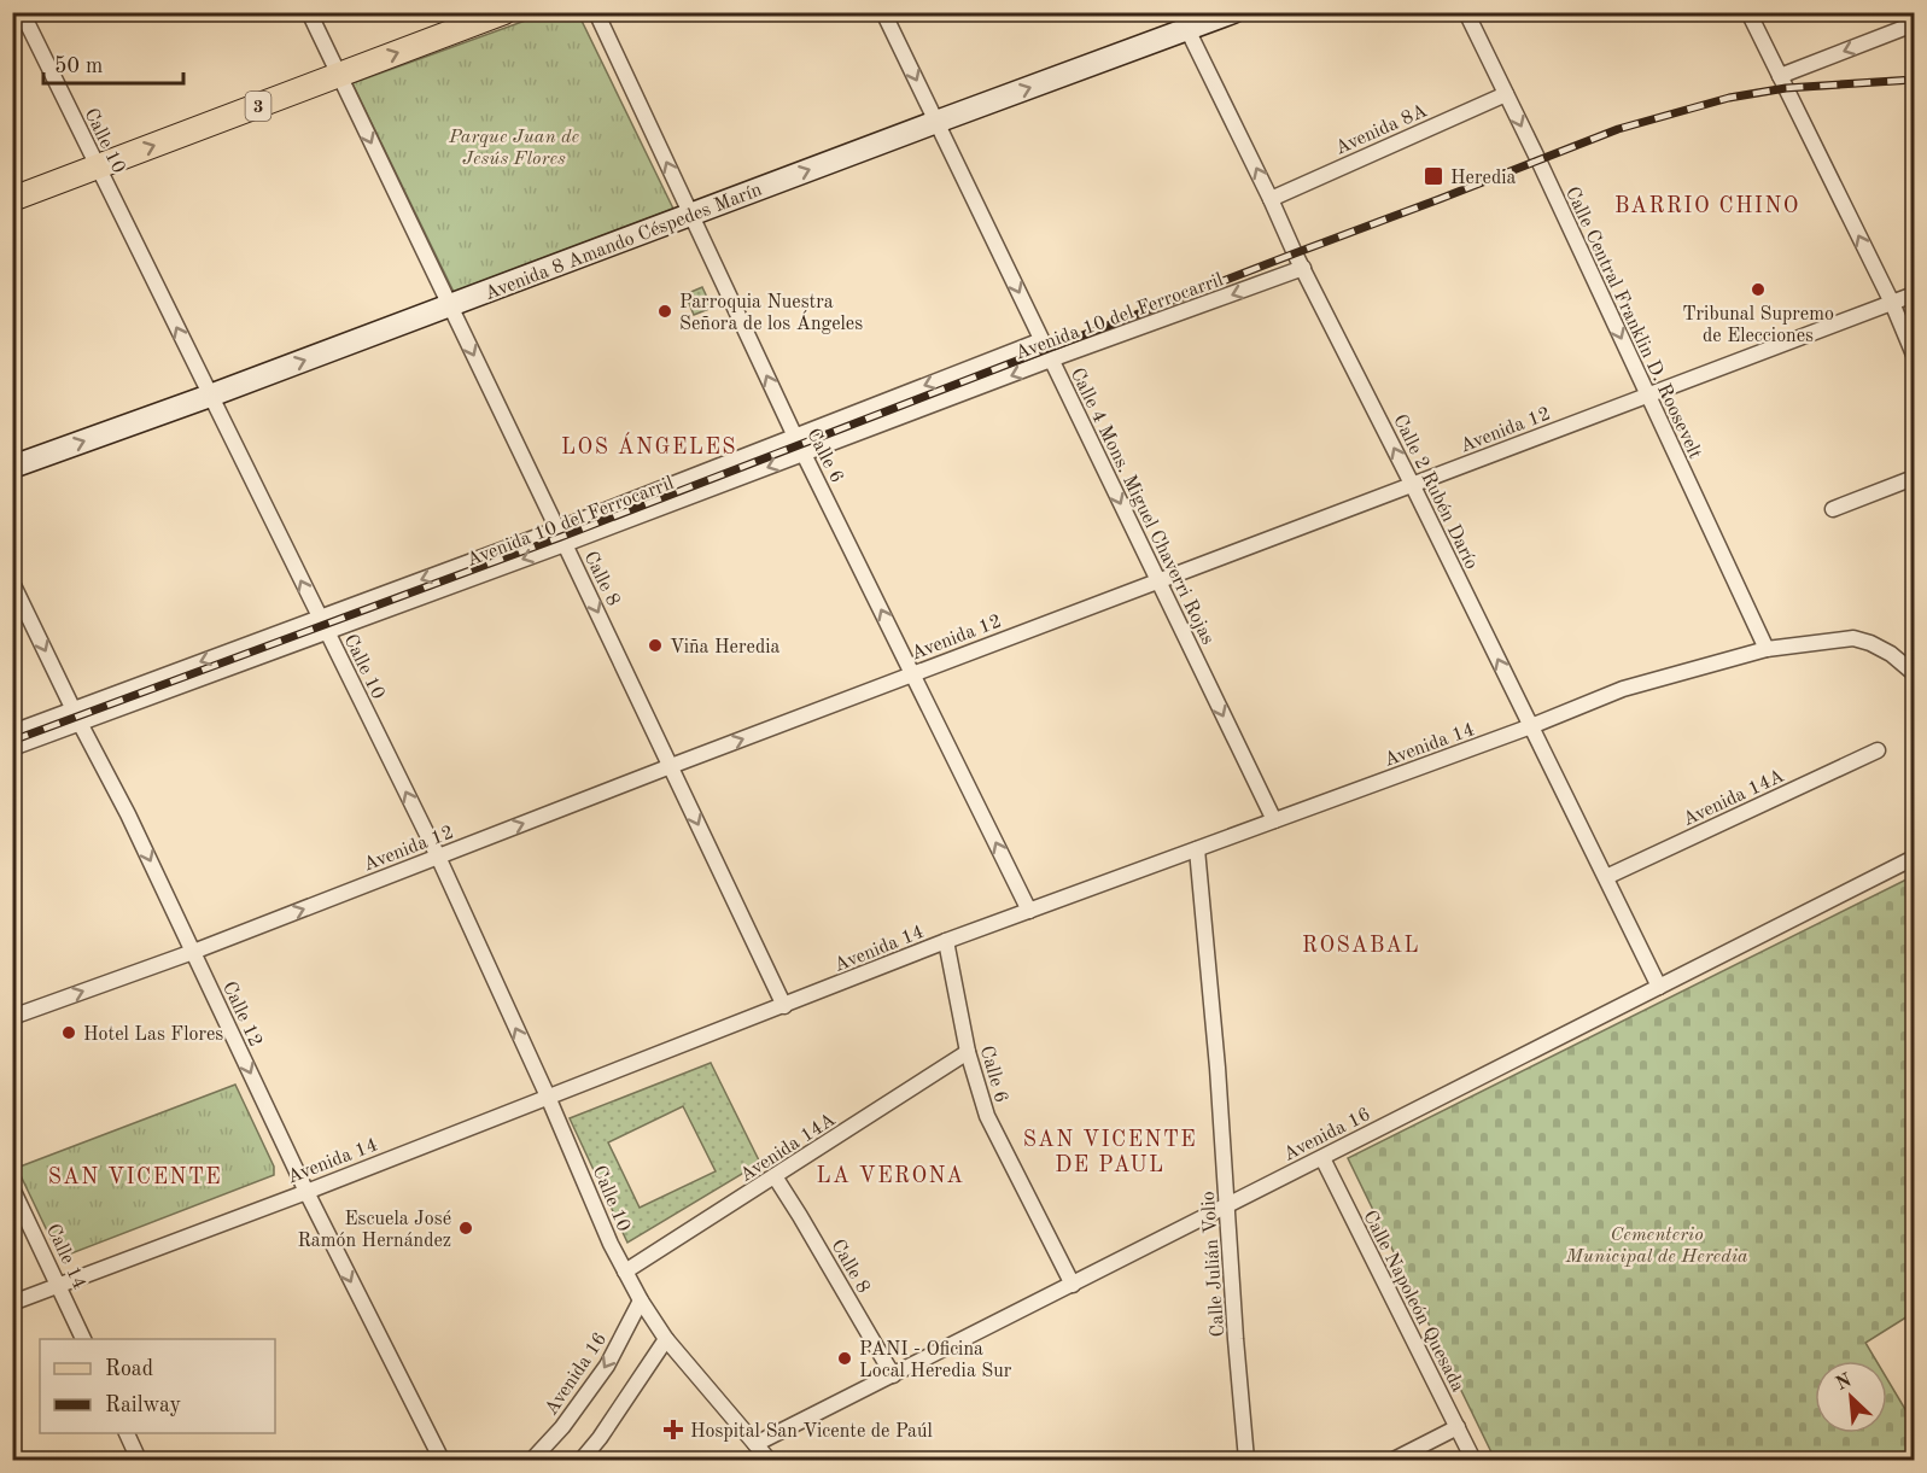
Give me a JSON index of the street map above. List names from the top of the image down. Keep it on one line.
{"streets":{"main road":["3"],"street":["Avenida 8A","Calle 10","Avenida 8 Amando Céspedes Marín","Avenida 10 del Ferrocarril","Calle Central Franklin D. Roosevelt","Avenida 12","Calle 6","Calle 2 Rubén Darío","Calle 4 Mons. Miguel Chaverri Rojas","Calle 8","Avenida 14","Avenida 14A","Calle 12","Avenida 16","Calle 14","Calle Julián Volio","Calle Napoleón Quesada"]},"crossings":[["3","Calle 10"],["3","Calle 8"],["Avenida 8A","Calle Central Franklin D. Roosevelt"],["Avenida 8A","Calle 2 Rubén Darío"],["Calle 10","Avenida 8 Amando Céspedes Marín"],["Calle 10","Avenida 10 del Ferrocarril"],["Calle 10","Avenida 12"],["Calle 10","Avenida 14"],["Calle 10","Avenida 14A"],["Calle 10","Avenida 16"],["Avenida 8 Amando Céspedes Marín","Calle 6"],["Avenida 8 Amando Céspedes Marín","Calle 2 Rubén Darío"],["Avenida 8 Amando Céspedes Marín","Calle 4 Mons. Miguel Chaverri Rojas"],["Avenida 8 Amando Céspedes Marín","Calle 8"],["Avenida 10 del Ferrocarril","Calle 6"],["Avenida 10 del Ferrocarril","Calle 2 Rubén Darío"],["Avenida 10 del Ferrocarril","Calle 4 Mons. Miguel Chaverri Rojas"],["Avenida 10 del Ferrocarril","Calle 8"],["Avenida 10 del Ferrocarril","Calle 12"],["Calle Central Franklin D. Roosevelt","Avenida 12"],["Calle Central Franklin D. Roosevelt","Avenida 14"],["Avenida 12","Calle 6"],["Avenida 12","Calle 2 Rubén Darío"],["Avenida 12","Calle 4 Mons. Miguel Chaverri Rojas"],["Avenida 12","Calle 8"],["Avenida 12","Calle 12"],["Calle 6","Avenida 14"],["Calle 6","Avenida 14A"],["Calle 6","Avenida 16"],["Calle 2 Rubén Darío","Avenida 14"],["Calle 2 Rubén Darío","Avenida 14A"],["Calle 2 Rubén Darío","Avenida 16"],["Calle 4 Mons. Miguel Chaverri Rojas","Avenida 14"],["Calle 8","Avenida 14"],["Calle 8","Avenida 14A"],["Calle 8","Avenida 16"],["Avenida 14","Calle 12"],["Avenida 14","Calle 14"],["Avenida 14","Calle Julián Volio"],["Avenida 16","Calle Julián Volio"],["Avenida 16","Calle Napoleón Quesada"]],"one_way":["Calle 10","Avenida 8 Amando Céspedes Marín","Avenida 10 del Ferrocarril","Calle Central Franklin D. Roosevelt","Avenida 12","Calle 6","Calle 2 Rubén Darío","Calle 4 Mons. Miguel Chaverri Rojas","Calle 8","Calle 12"],"districts":["BARRIO CHINO","LOS ÁNGELES","ROSABAL","SAN VICENTE DE PAUL","LA VERONA","SAN VICENTE"],"parks":["Parque Juan de Jesús Flores","Cementerio Municipal de Heredia"],"places":{"transit":["Heredia"],"other":["Tribunal Supremo de Elecciones","Parroquia Nuestra Señora de los Ángeles","Viña Heredia","Hotel Las Flores","Escuela José Ramón Hernández","PANI - Oficina Local Heredia Sur"],"health":["Hospital San Vicente de Paúl"]},"legend":["Road","Railway"],"scale_bar":"50 m","north":"top left"}
